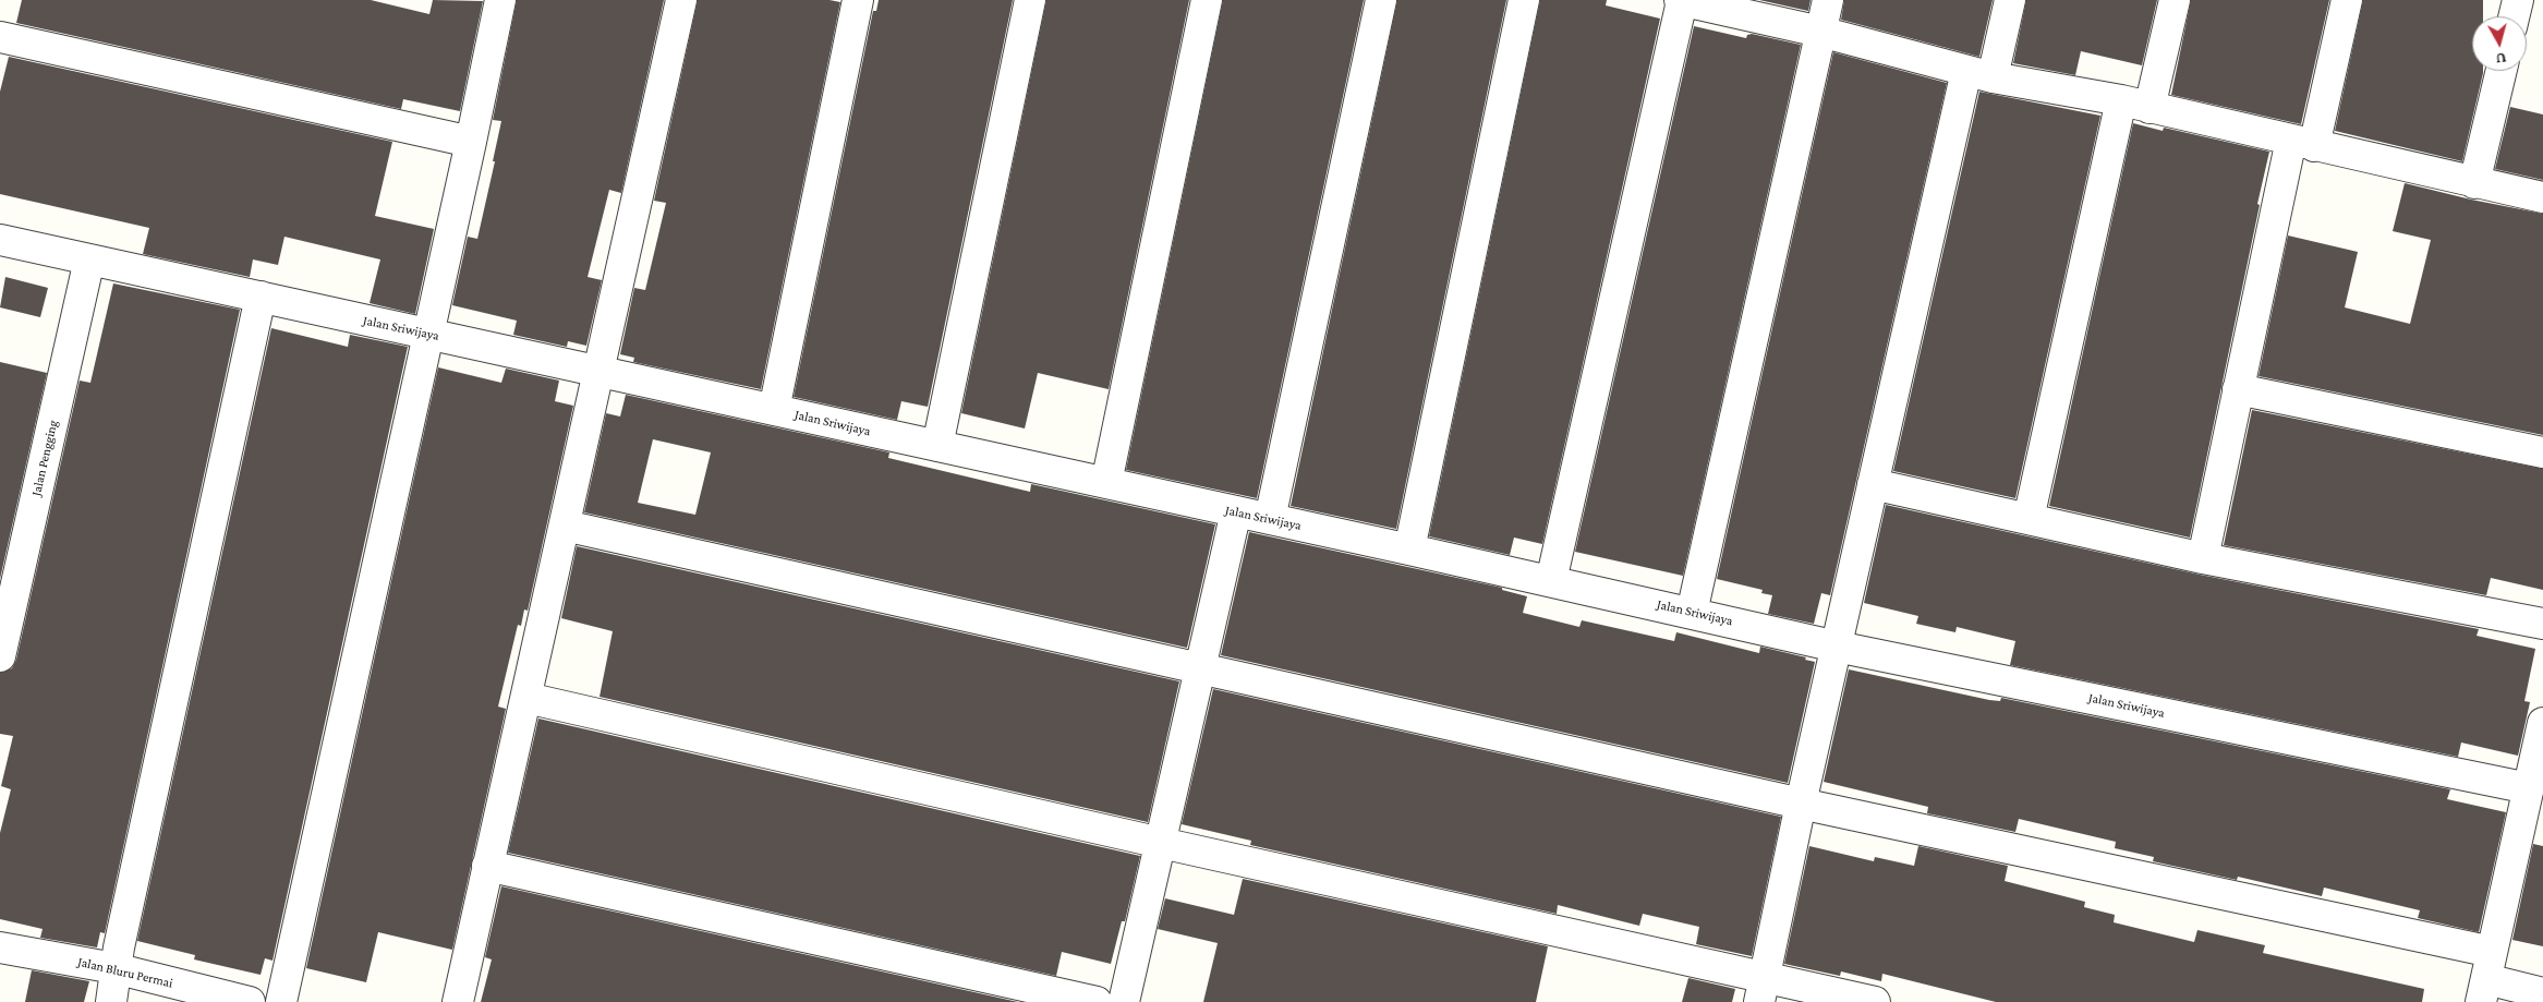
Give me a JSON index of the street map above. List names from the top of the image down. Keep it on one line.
{"streets":{"street":["Jalan Sriwijaya","Jalan Pengging","Jalan Bluru Permai"]},"crossings":[["Jalan Sriwijaya","Jalan Pengging"]],"north":"bottom"}
